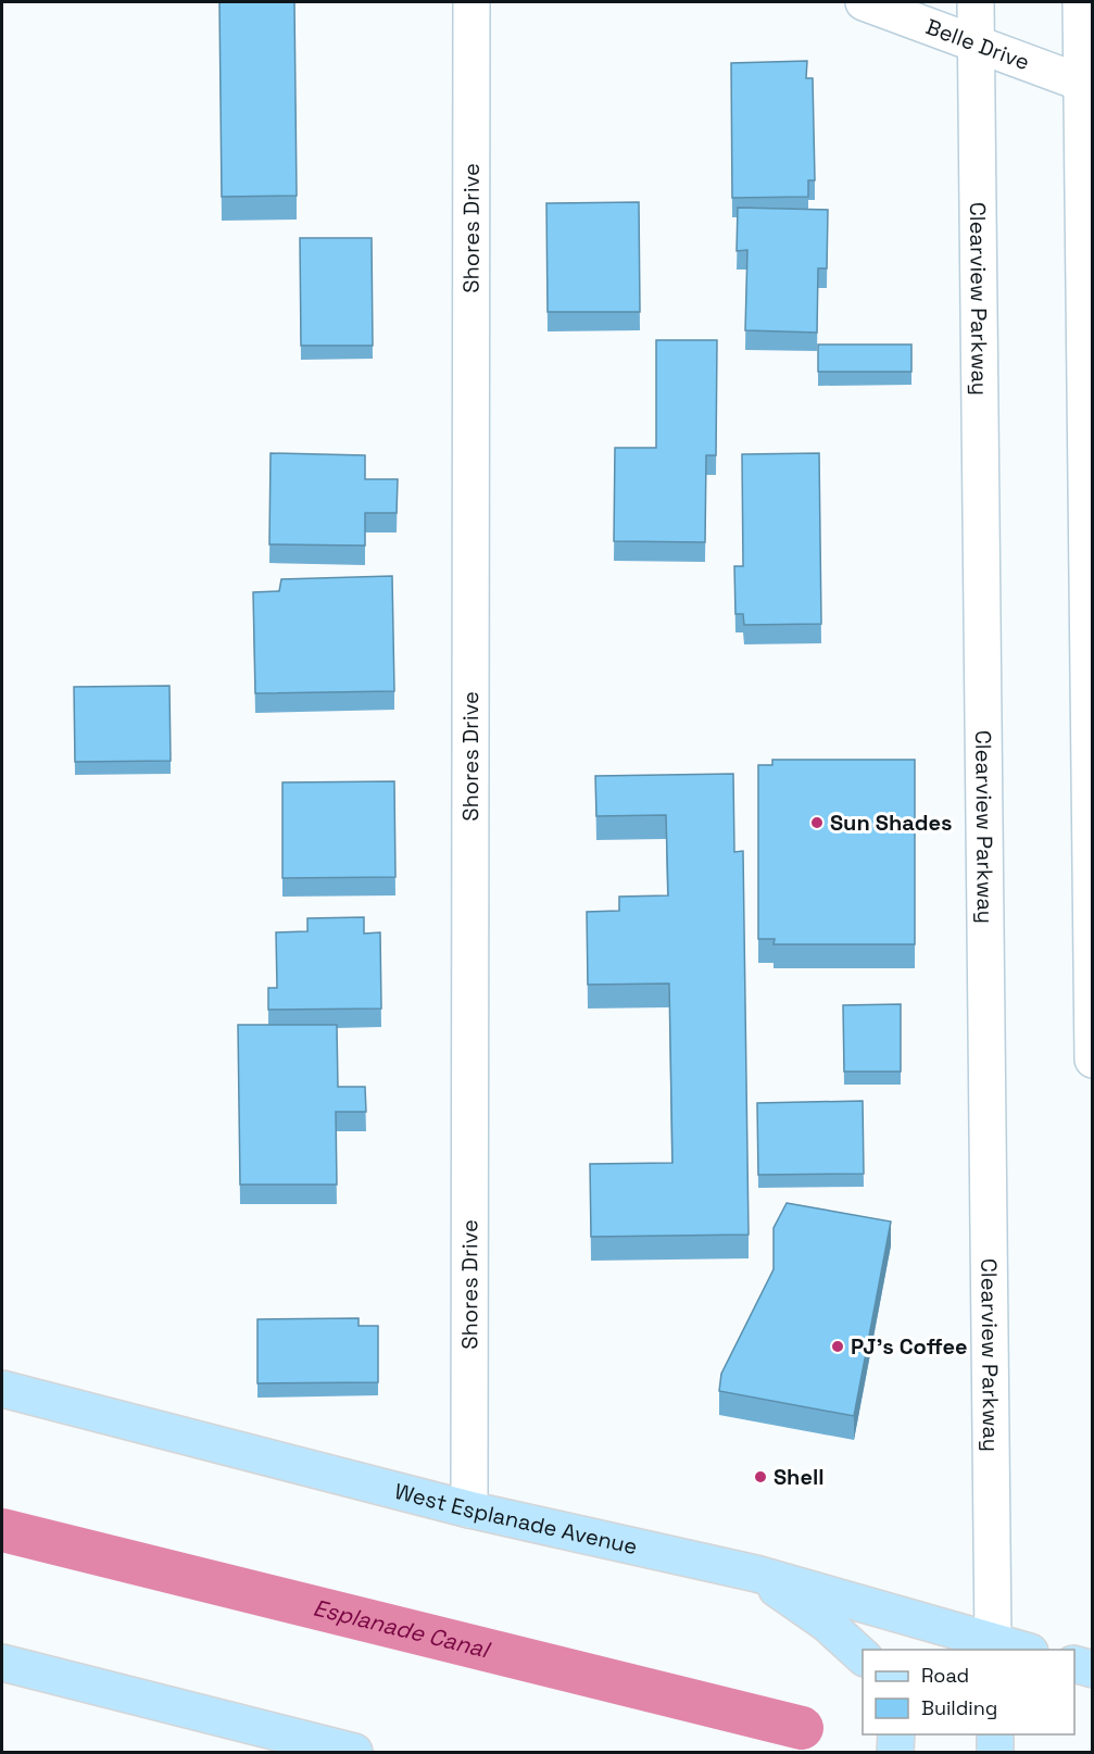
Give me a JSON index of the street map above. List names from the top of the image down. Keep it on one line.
{"streets":{"main road":["West Esplanade Avenue"],"street":["Belle Drive","Shores Drive","Clearview Parkway"]},"crossings":[["Belle Drive","Clearview Parkway"],["Shores Drive","West Esplanade Avenue"],["Clearview Parkway","West Esplanade Avenue"]],"water":["Esplanade Canal"],"places":["Sun Shades","PJ's Coffee","Shell"],"legend":["Road","Building"]}
